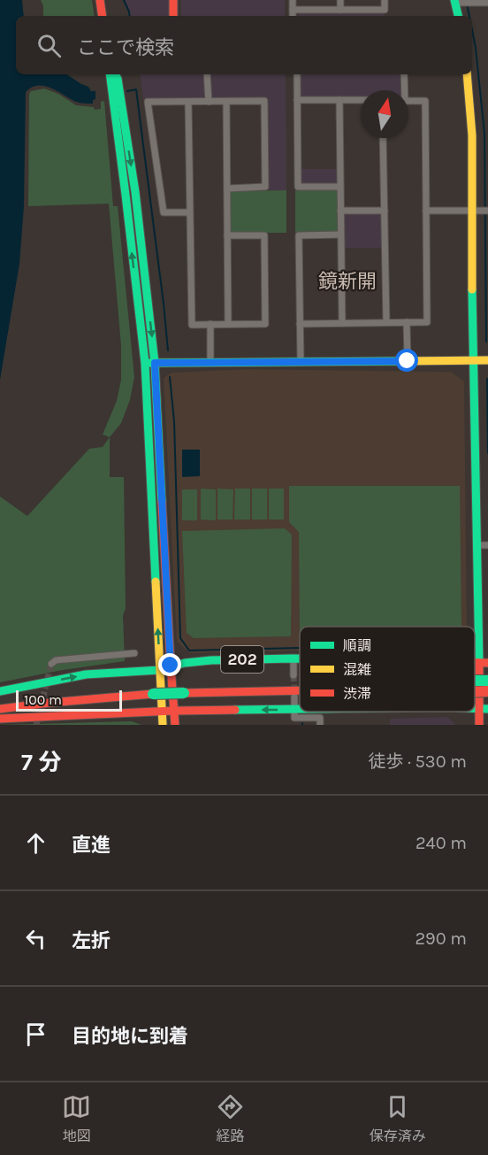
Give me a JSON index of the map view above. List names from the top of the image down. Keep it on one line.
{"streets":{"main road":["202"]},"districts":["鏡新開"],"legend":["順調","混雑","渋滞"],"scale_bar":"100 m","north":"top","page":{"search":"ここで検索","scale":"100 m","heading":["7 分","徒歩 · 530 m"],"list":[["直進","240 m"],["左折","290 m"],"目的地に到着"],"nav":["地図","経路","保存済み"]}}
